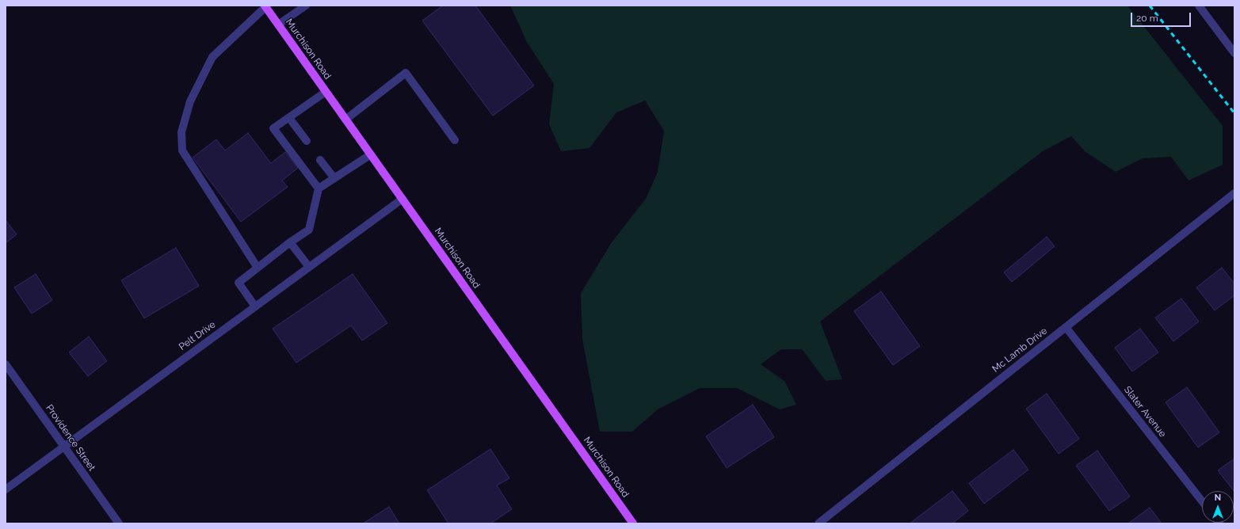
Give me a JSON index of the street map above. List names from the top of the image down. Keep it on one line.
{"streets":{"main road":["Murchison Road"],"street":["Pelt Drive","Mc Lamb Drive","Slater Avenue","Providence Street"]},"crossings":[["Murchison Road","Pelt Drive"],["Pelt Drive","Providence Street"],["Mc Lamb Drive","Slater Avenue"]],"scale_bar":"20 m","north":"top"}
